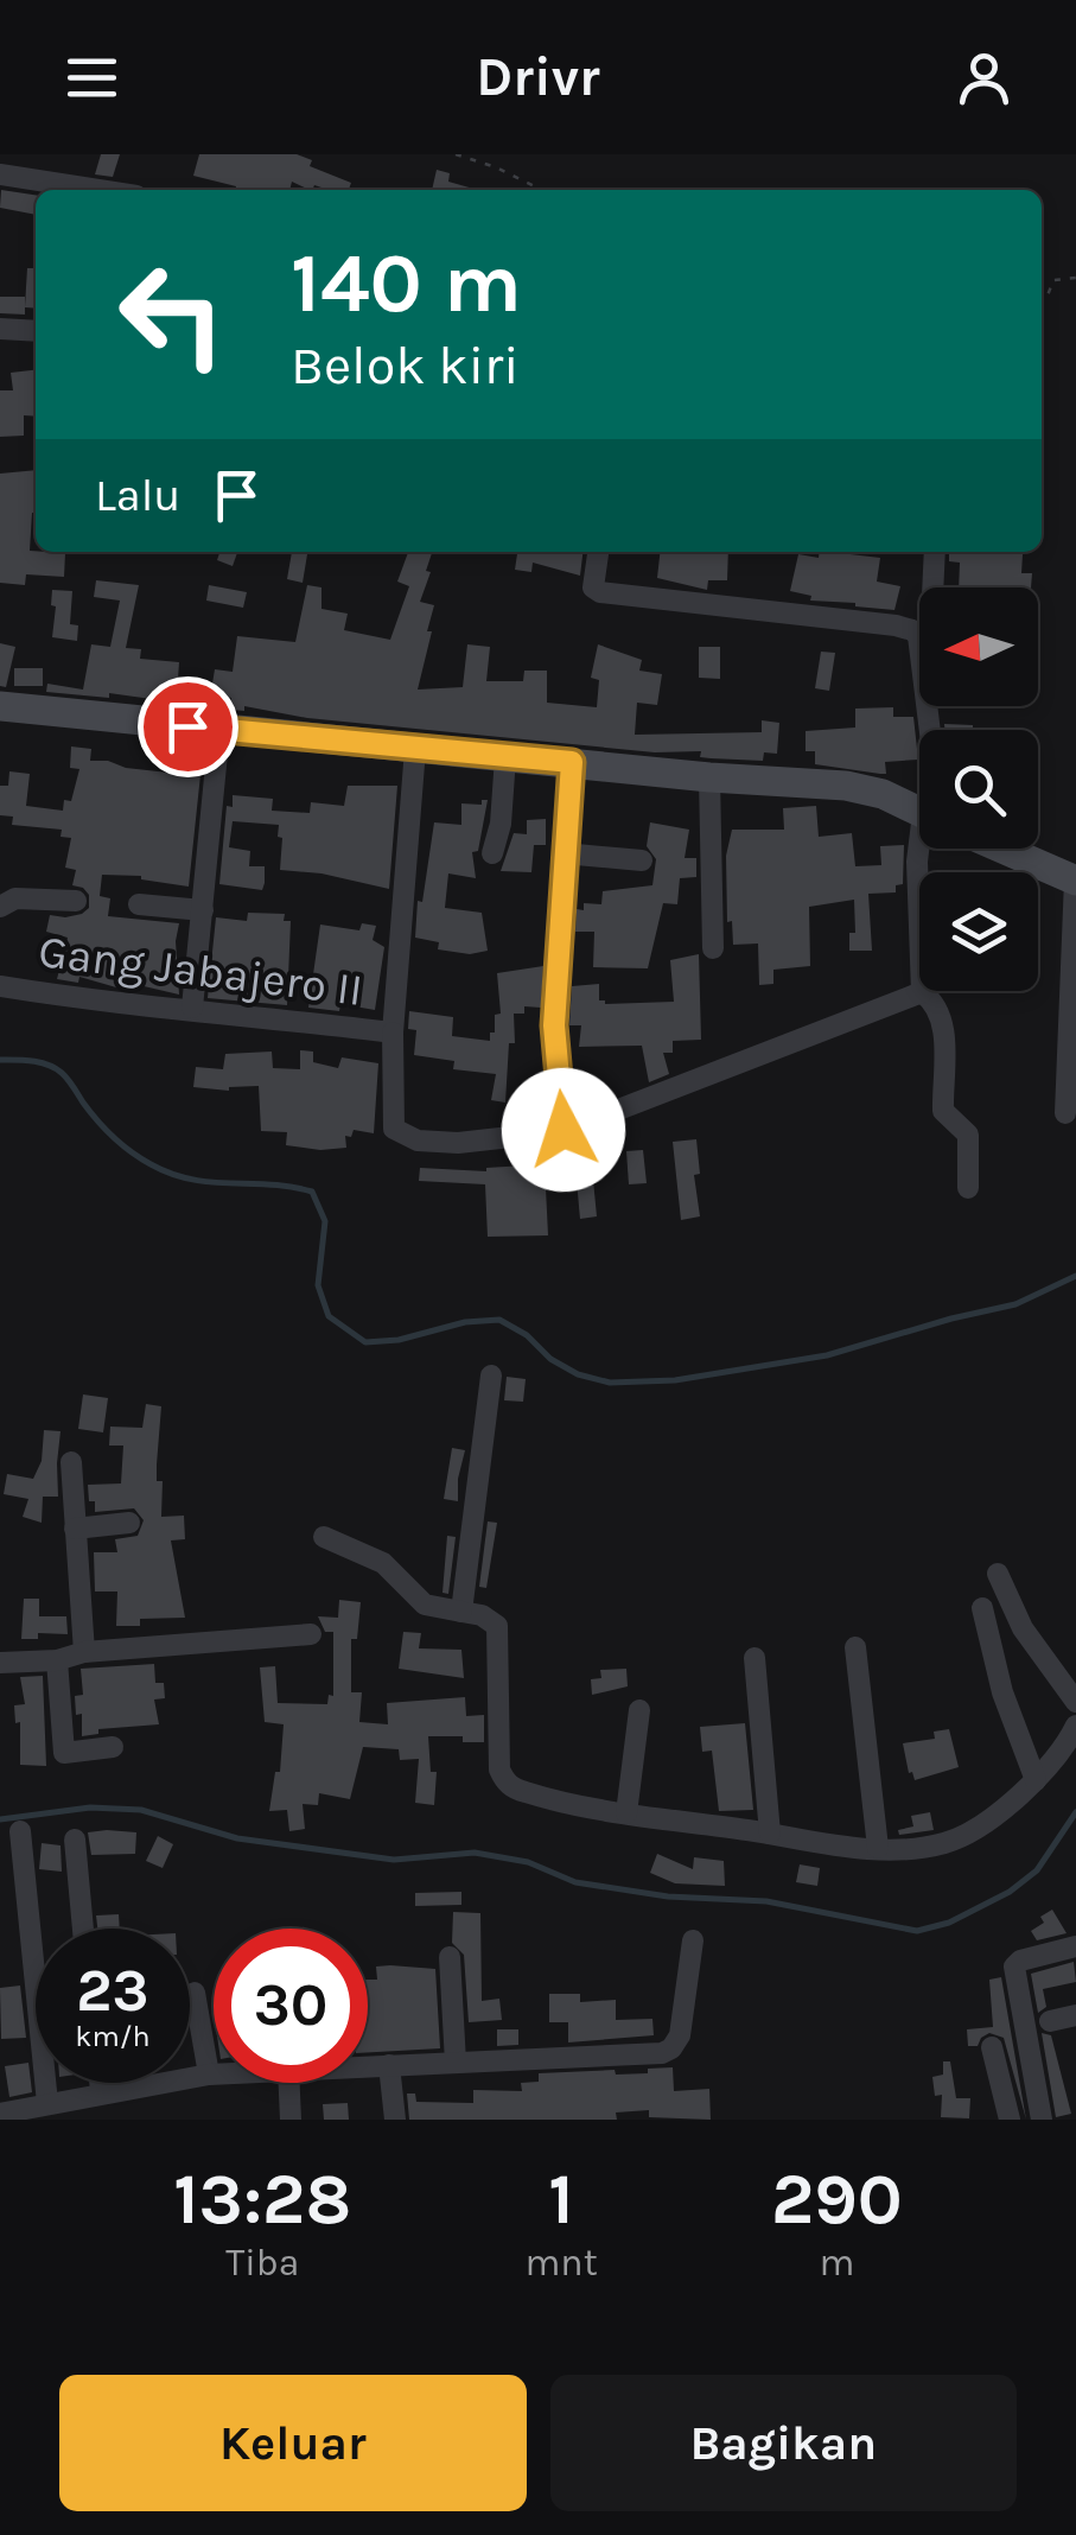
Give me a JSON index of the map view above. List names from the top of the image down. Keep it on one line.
{"streets":{"street":["Gang Jabajero II"]},"north":"left","page":{"header":"Drivr","turn":["140 m","Belok kiri"],"then":"Lalu","speed":"23 km/h","limit":"30","eta":["13:28","Tiba","1","mnt","290","m"],"buttons":["Keluar","Bagikan"]}}
